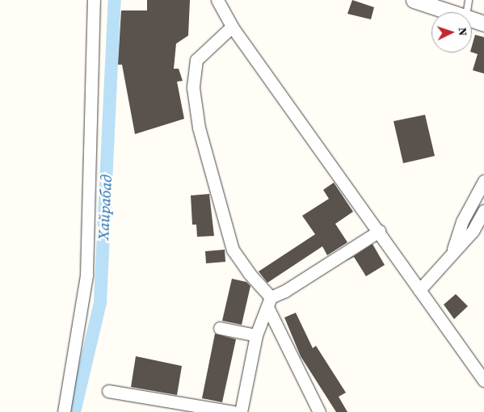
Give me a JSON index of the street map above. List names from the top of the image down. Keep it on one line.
{"water":["Хайрабад"],"north":"right"}
